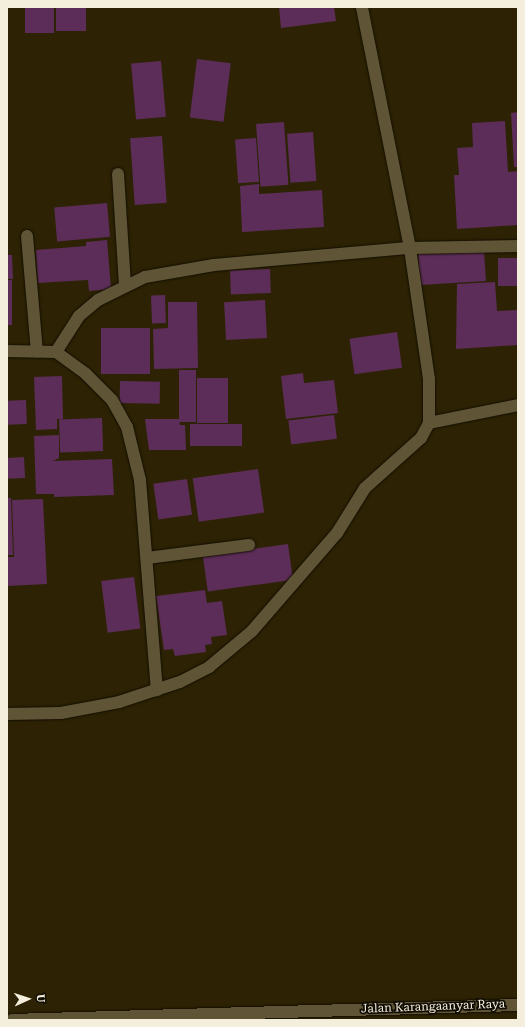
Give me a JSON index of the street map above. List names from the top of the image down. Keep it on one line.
{"streets":{"street":["Jalan Karangaanyar Raya"]},"north":"right"}
